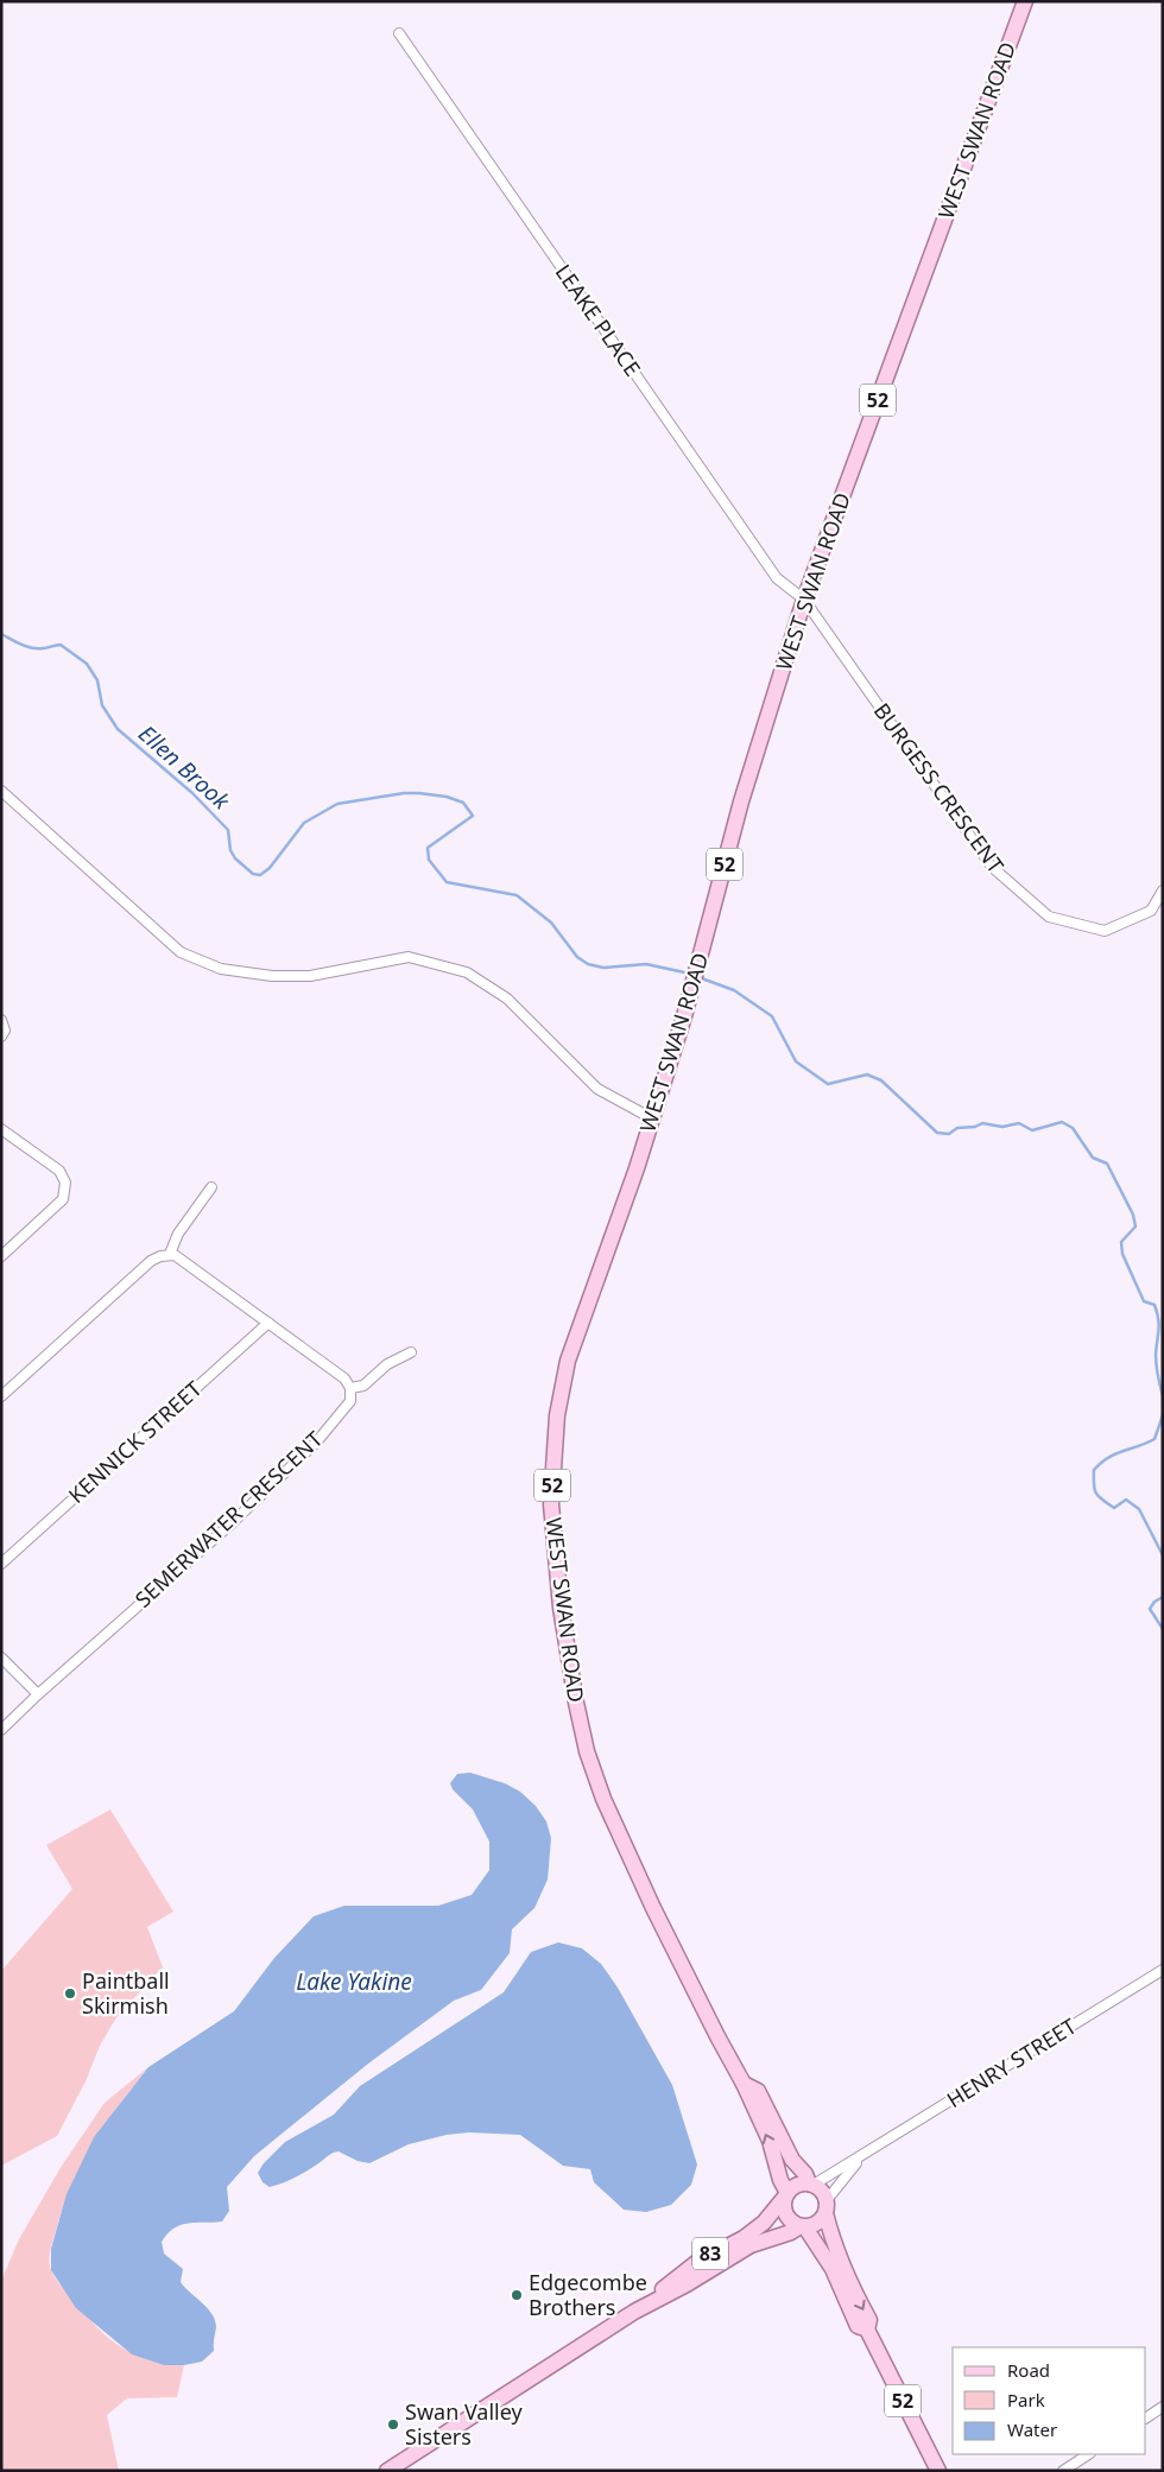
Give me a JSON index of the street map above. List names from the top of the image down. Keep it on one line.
{"streets":{"main road":["WEST SWAN ROAD","52","83"],"street":["LEAKE PLACE","BURGESS CRESCENT","KENNICK STREET","SEMERWATER CRESCENT","HENRY STREET"]},"crossings":[["WEST SWAN ROAD","LEAKE PLACE"],["WEST SWAN ROAD","52"],["WEST SWAN ROAD","BURGESS CRESCENT"],["WEST SWAN ROAD","HENRY STREET"],["WEST SWAN ROAD","83"],["LEAKE PLACE","BURGESS CRESCENT"],["52","HENRY STREET"],["52","83"],["HENRY STREET","83"]],"water":["Ellen Brook","Lake Yakine"],"places":["Paintball Skirmish","Edgecombe Brothers","Swan Valley Sisters"],"legend":["Road","Park","Water"]}
